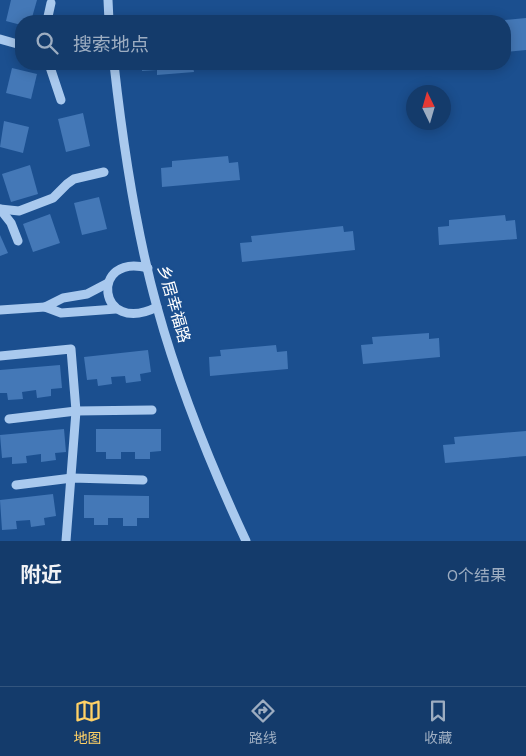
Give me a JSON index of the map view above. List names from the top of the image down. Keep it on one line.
{"streets":{"street":["乡居幸福路"]},"north":"top","page":{"search":"搜索地点","heading":["附近","0个结果"],"nav":["地图","路线","收藏"]}}
